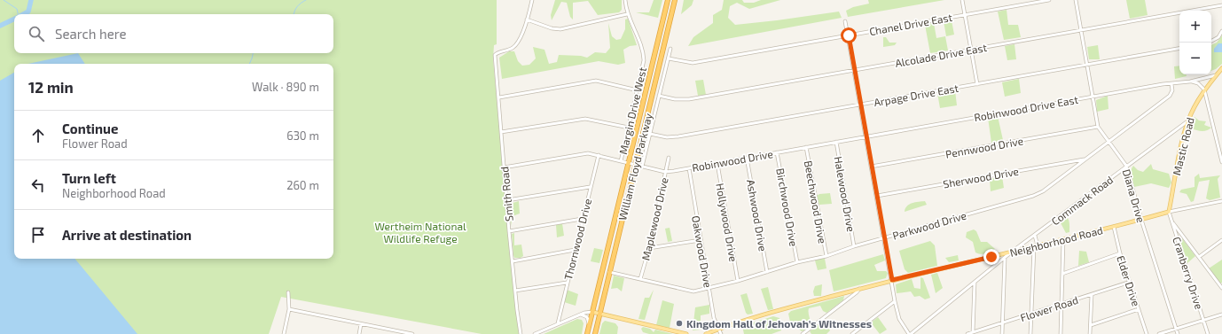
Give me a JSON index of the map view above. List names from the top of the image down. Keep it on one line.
{"streets":{"highway":["William Floyd Parkway"],"main road":["Mastic Road","Neighborhood Road"],"street":["Chanel Drive East","Alcolade Drive East","Arpage Drive East","Robinwood Drive East","Margin Drive West","Pennwood Drive","Robinwood Drive","Sherwood Drive","Smith Road","Halewood Drive","Diana Drive","Commack Road","Beechwood Drive","Birchwood Drive","Ashwood Drive","Maplewood Drive","Hollywood Drive","Parkwood Drive","Thornwood Drive","Oakwood Drive","Cranberry Drive","Elder Drive","Flower Road"]},"crossings":[["Alcolade Drive East","Diana Drive"],["Arpage Drive East","Diana Drive"],["Robinwood Drive East","Mastic Road"],["Robinwood Drive East","Robinwood Drive"],["Robinwood Drive East","Halewood Drive"],["Robinwood Drive East","Diana Drive"],["Robinwood Drive East","Parkwood Drive"],["Margin Drive West","Robinwood Drive"],["Mastic Road","Commack Road"],["Mastic Road","Neighborhood Road"],["Mastic Road","Cranberry Drive"],["Pennwood Drive","Diana Drive"],["Robinwood Drive","William Floyd Parkway"],["Robinwood Drive","Smith Road"],["Robinwood Drive","Halewood Drive"],["Robinwood Drive","Beechwood Drive"],["Robinwood Drive","Birchwood Drive"],["Robinwood Drive","Ashwood Drive"],["Robinwood Drive","Maplewood Drive"],["Robinwood Drive","Hollywood Drive"],["Robinwood Drive","Thornwood Drive"],["Robinwood Drive","Oakwood Drive"],["William Floyd Parkway","Parkwood Drive"],["Sherwood Drive","Parkwood Drive"],["Halewood Drive","Parkwood Drive"],["Diana Drive","Commack Road"],["Diana Drive","Parkwood Drive"],["Diana Drive","Neighborhood Road"],["Commack Road","Neighborhood Road"],["Beechwood Drive","Parkwood Drive"],["Birchwood Drive","Parkwood Drive"],["Ashwood Drive","Parkwood Drive"],["Maplewood Drive","Parkwood Drive"],["Hollywood Drive","Parkwood Drive"],["Parkwood Drive","Oakwood Drive"],["Neighborhood Road","Oakwood Drive"],["Neighborhood Road","Cranberry Drive"],["Neighborhood Road","Elder Drive"],["Elder Drive","Flower Road"]],"parks":["Wertheim National Wildlife Refuge"],"places":["Kingdom Hall of Jehovah’s Witnesses"],"page":{"map_buttons":["+","−"],"search":"Search here","heading":["12 min","Walk · 890 m"],"list":[["Continue","Flower Road","630 m"],["Turn left","Neighborhood Road","260 m"],"Arrive at destination"]}}
